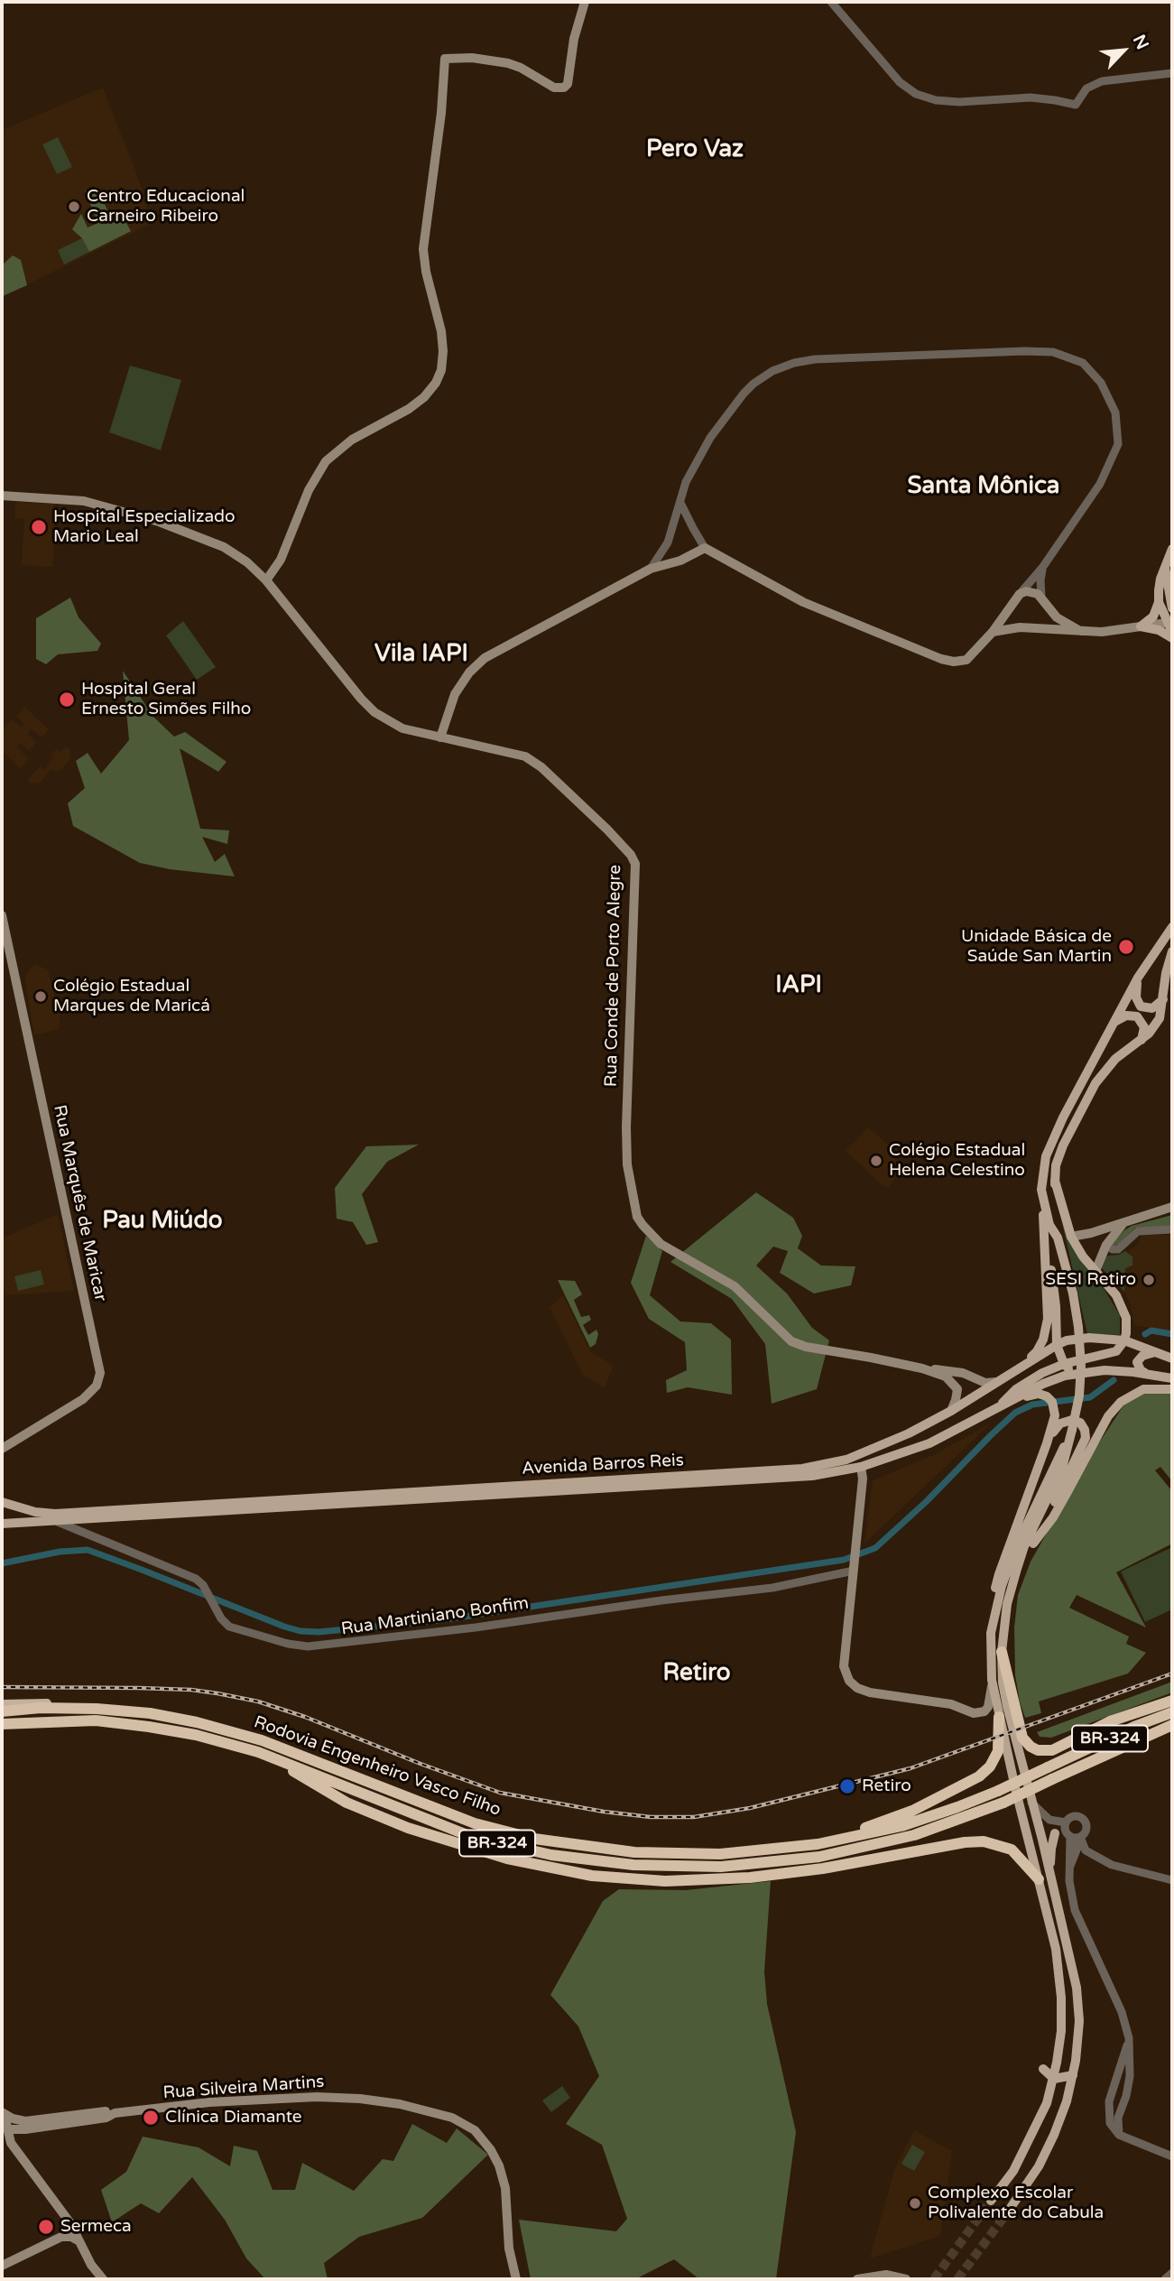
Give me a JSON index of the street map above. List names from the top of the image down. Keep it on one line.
{"streets":{"highway":["BR-324","Rodovia Engenheiro Vasco Filho"],"main road":["Rua Conde de Porto Alegre","Rua Marquês de Maricar","Avenida Barros Reis","Rua Silveira Martins"],"street":["Rua Martiniano Bonfim"]},"crossings":[["Rua Conde de Porto Alegre","Avenida Barros Reis"],["Avenida Barros Reis","Rua Martiniano Bonfim"]],"districts":["Pero Vaz","Santa Mônica","Vila IAPI","IAPI","Pau Miúdo","Retiro"],"places":["Centro Educacional Carneiro Ribeiro","Hospital Especializado Mario Leal","Hospital Geral Ernesto Simões Filho","Unidade Básica de Saúde San Martin","Colégio Estadual Marques de Maricá","Colégio Estadual Helena Celestino","SESI Retiro","Retiro","Clínica Diamante","Complexo Escolar Polivalente do Cabula","Sermeca"],"north":"top right"}
